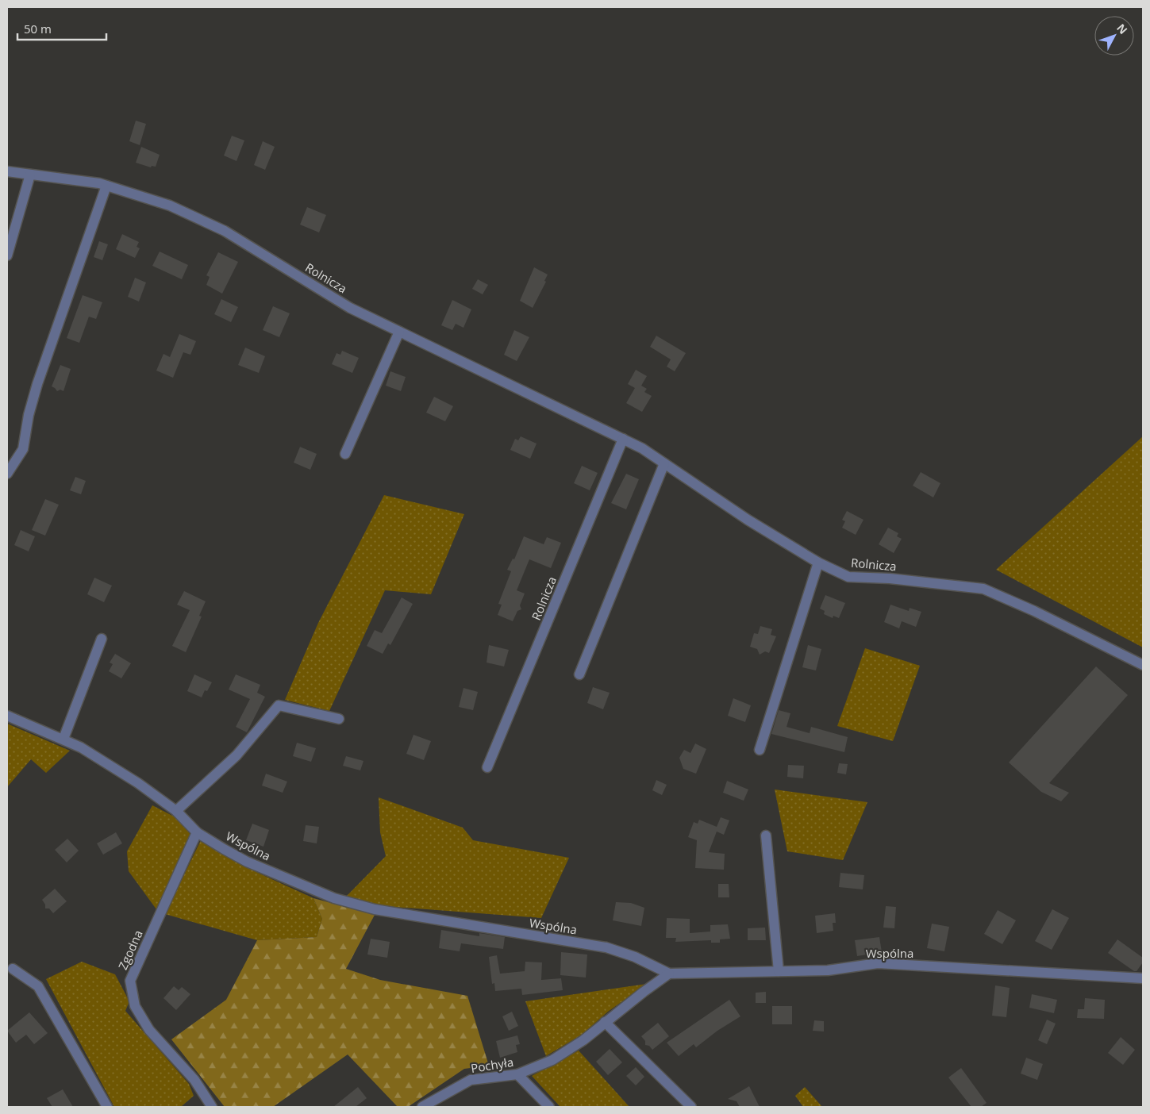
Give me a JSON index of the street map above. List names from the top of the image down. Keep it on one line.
{"streets":{"street":["Rolnicza","Wspólna","Zgodna","Pochyła"]},"crossings":[["Wspólna","Zgodna"],["Wspólna","Pochyła"]],"scale_bar":"50 m","north":"top right"}
